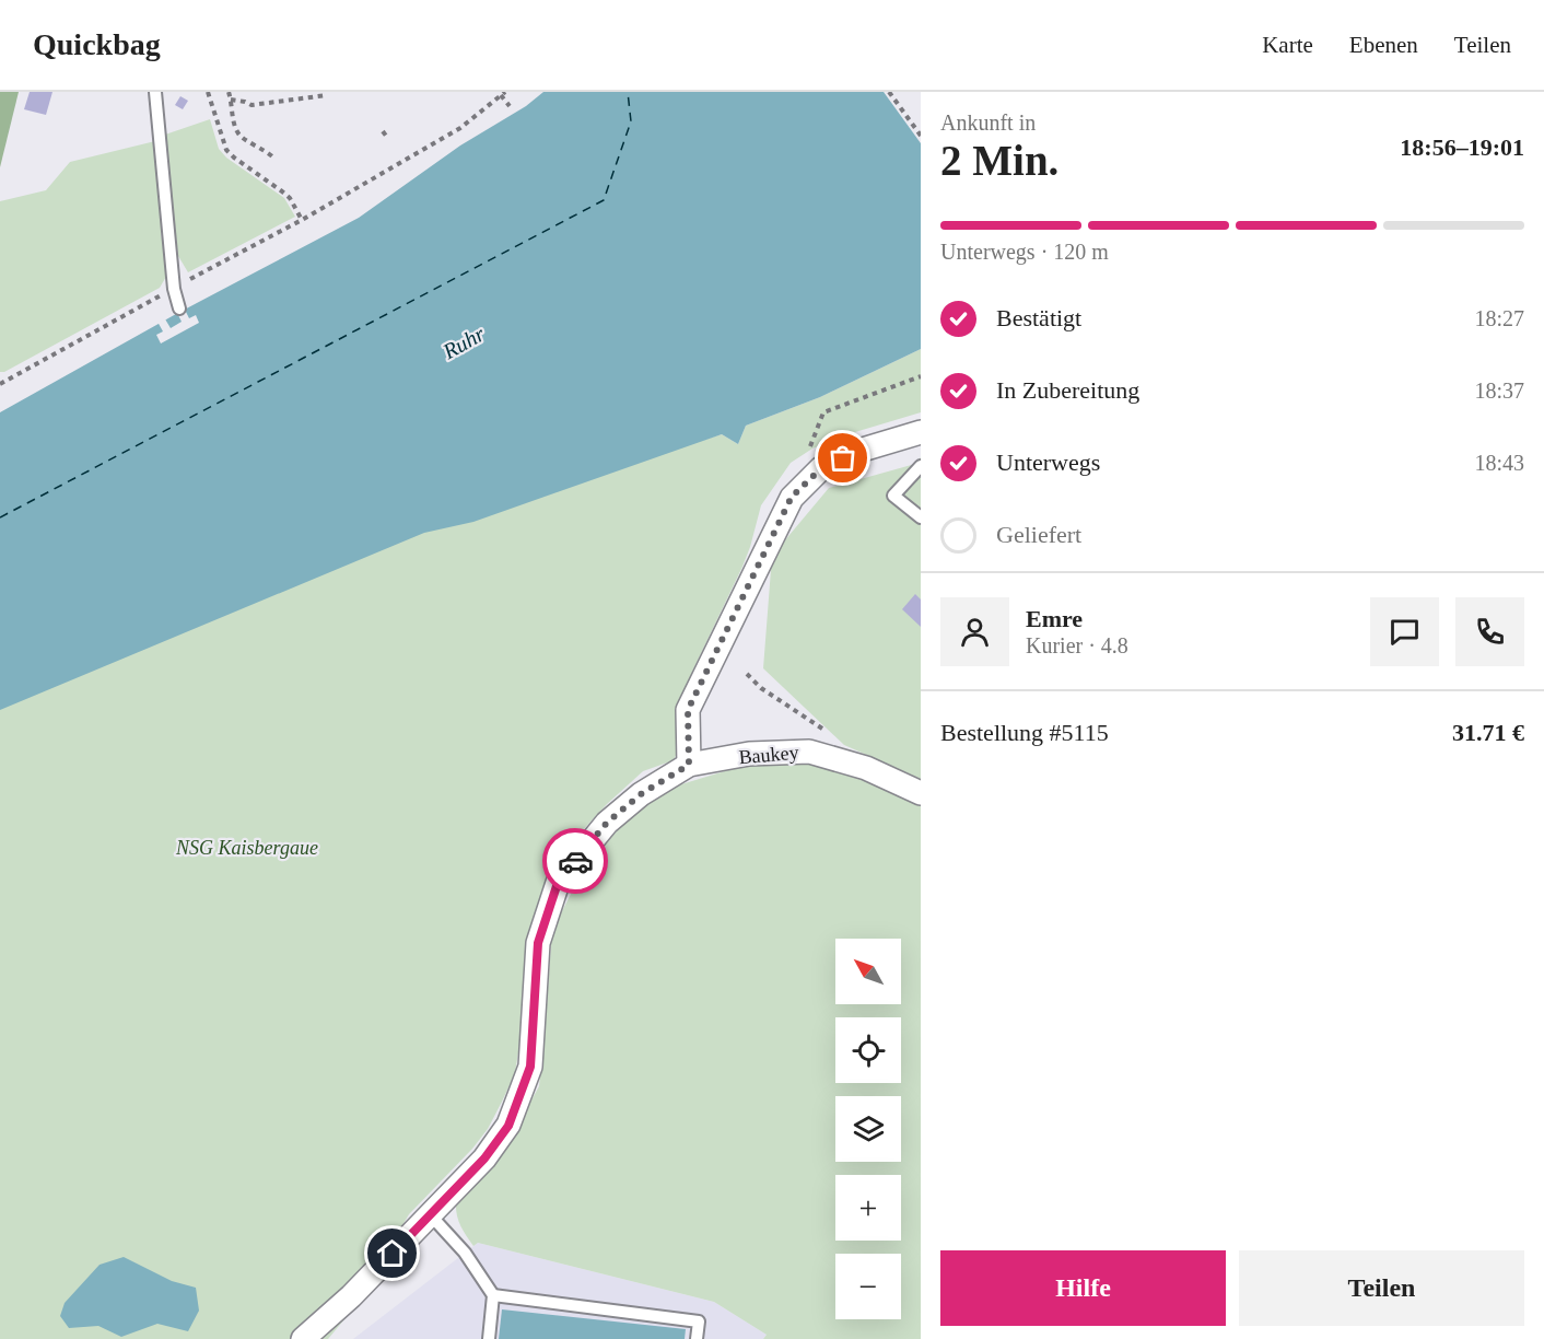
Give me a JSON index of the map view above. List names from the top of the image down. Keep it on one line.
{"streets":{"street":["Baukey"]},"water":["Ruhr"],"parks":["NSG Kaisbergaue"],"north":"top left","page":{"header":"Quickbag","nav":["Karte","Ebenen","Teilen"],"heading":["2 Min.","Ankunft in","18:56–19:01"],"panel":["Emre","Kurier · 4.8","Bestellung #5115","31.71 €"],"bar":"Unterwegs · 120 m","list":[["Bestätigt","18:27"],["In Zubereitung","18:37"],["Unterwegs","18:43"],"Geliefert"],"map_buttons":["+","−"],"buttons":["Hilfe","Teilen"]}}
